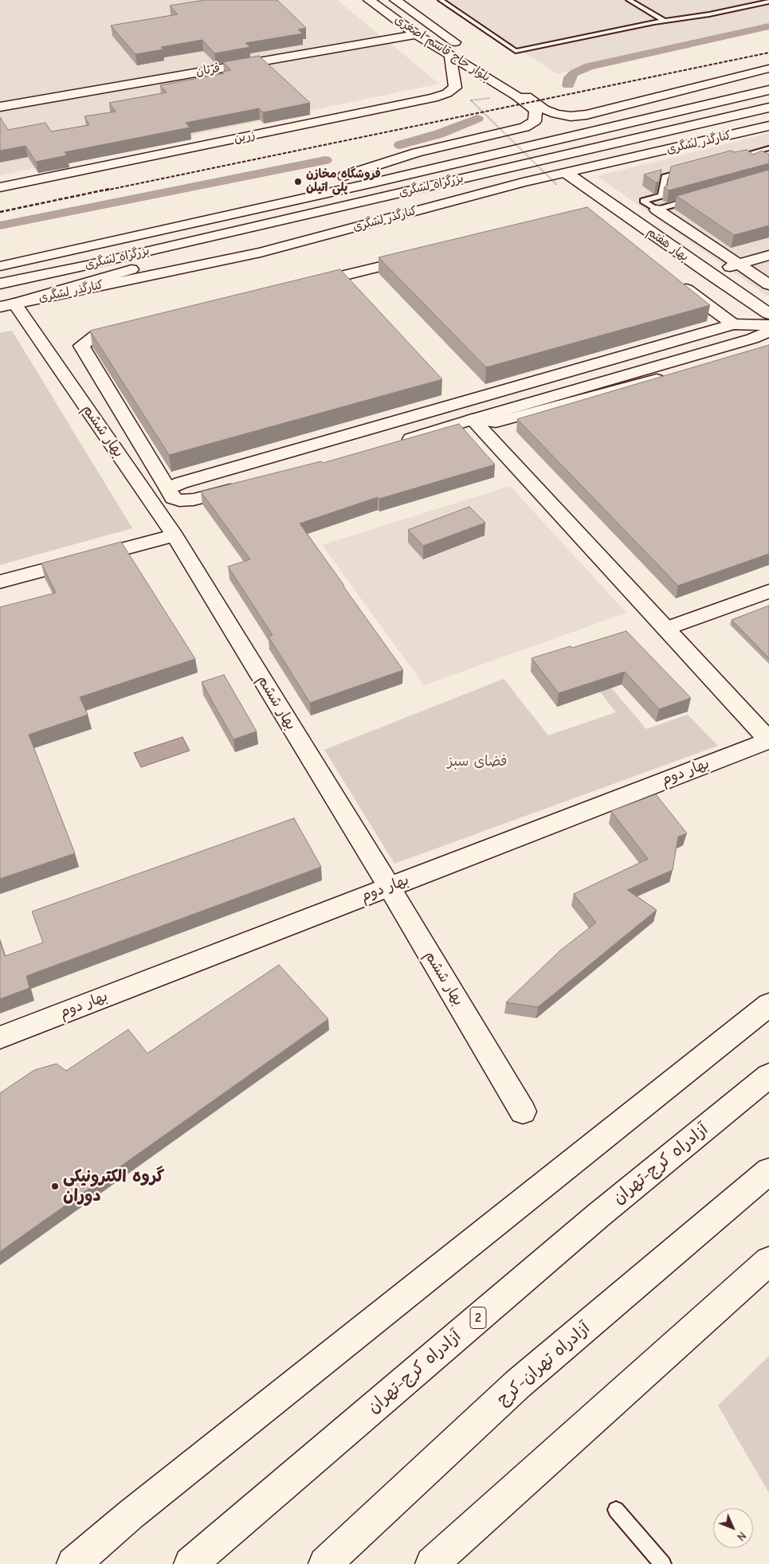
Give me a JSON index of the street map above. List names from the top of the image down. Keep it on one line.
{"streets":{"main road":["بلوار حاج قاسم اصغری","فرنان","زرین","کنارگذر لشگری","بزرگراه لشگری","بهار هفتم","بهار ششم","بهار دوم","آزادراه کرج-تهران","2","آزادراه تهران-کرج"]},"crossings":[["بلوار حاج قاسم اصغری","فرنان"],["بلوار حاج قاسم اصغری","زرین"],["کنارگذر لشگری","بهار هفتم"],["کنارگذر لشگری","بهار ششم"],["بهار ششم","بهار دوم"]],"parks":["فضای سبز"],"places":["فروشگاه مخازن پلی اتیلن","گروه الکترونیکی دوران"],"north":"bottom right"}
